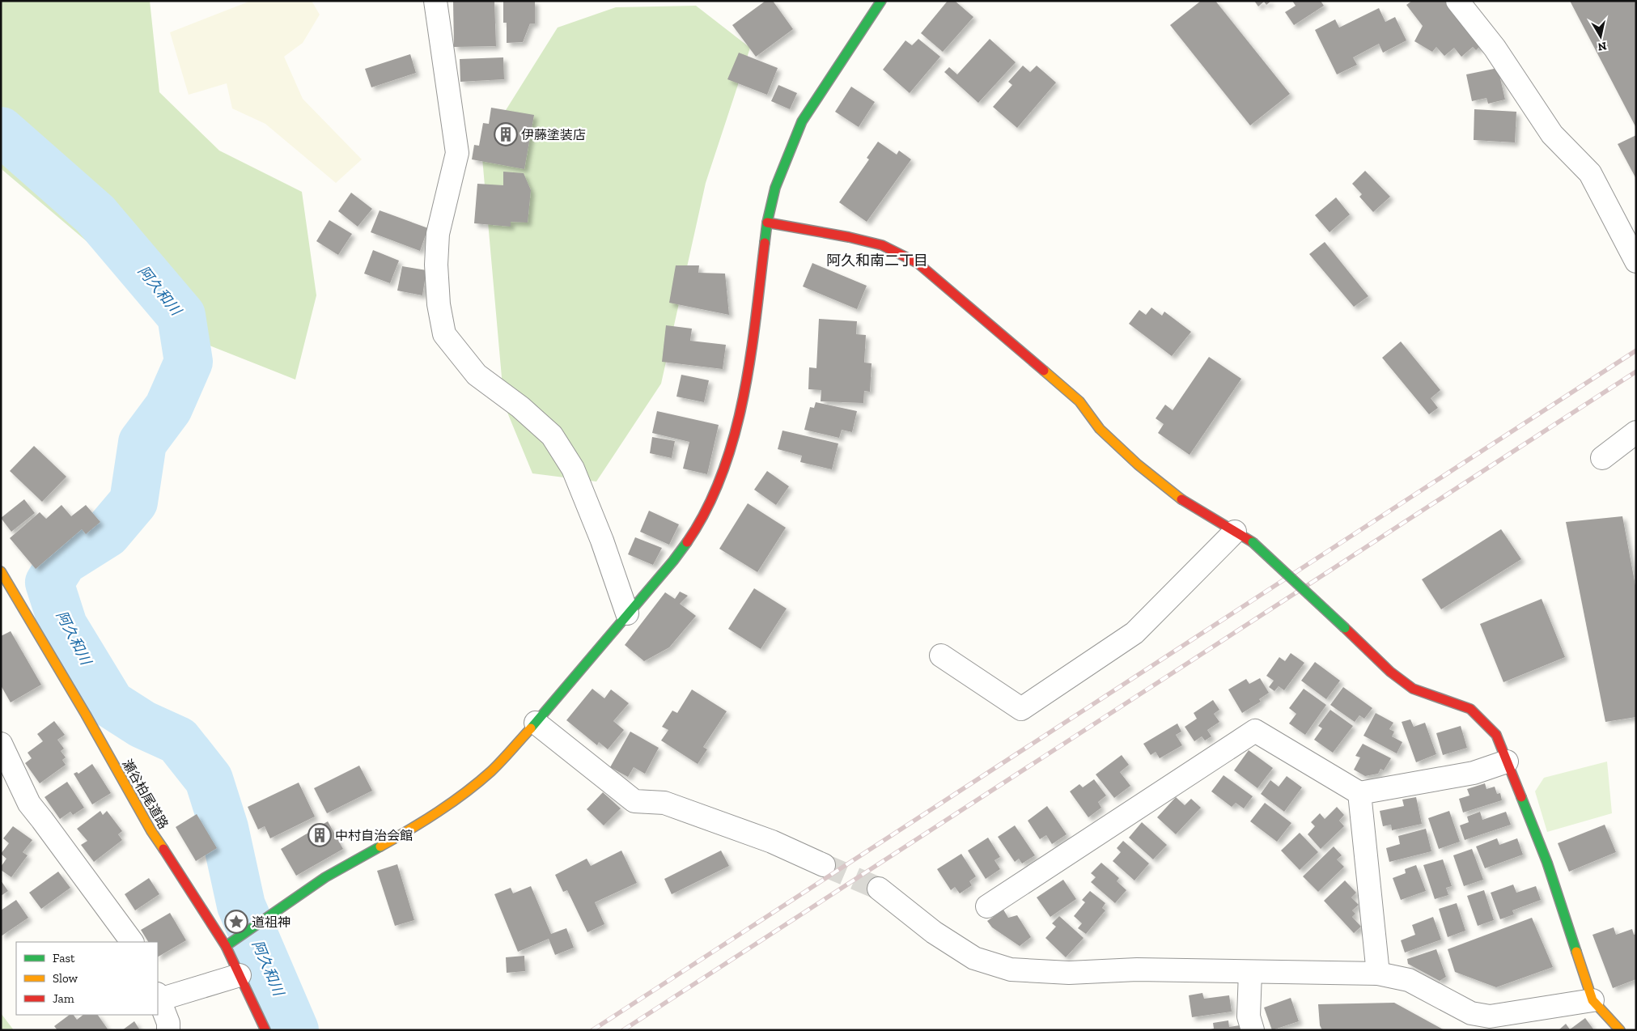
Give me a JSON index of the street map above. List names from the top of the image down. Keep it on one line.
{"streets":{"street":["瀬谷柏尾道路"]},"districts":["阿久和南二丁目"],"water":["阿久和川"],"places":{"building":["伊藤塗装店","中村自治会館"],"place":["道祖神"]},"legend":["Fast","Slow","Jam"],"north":"bottom"}
